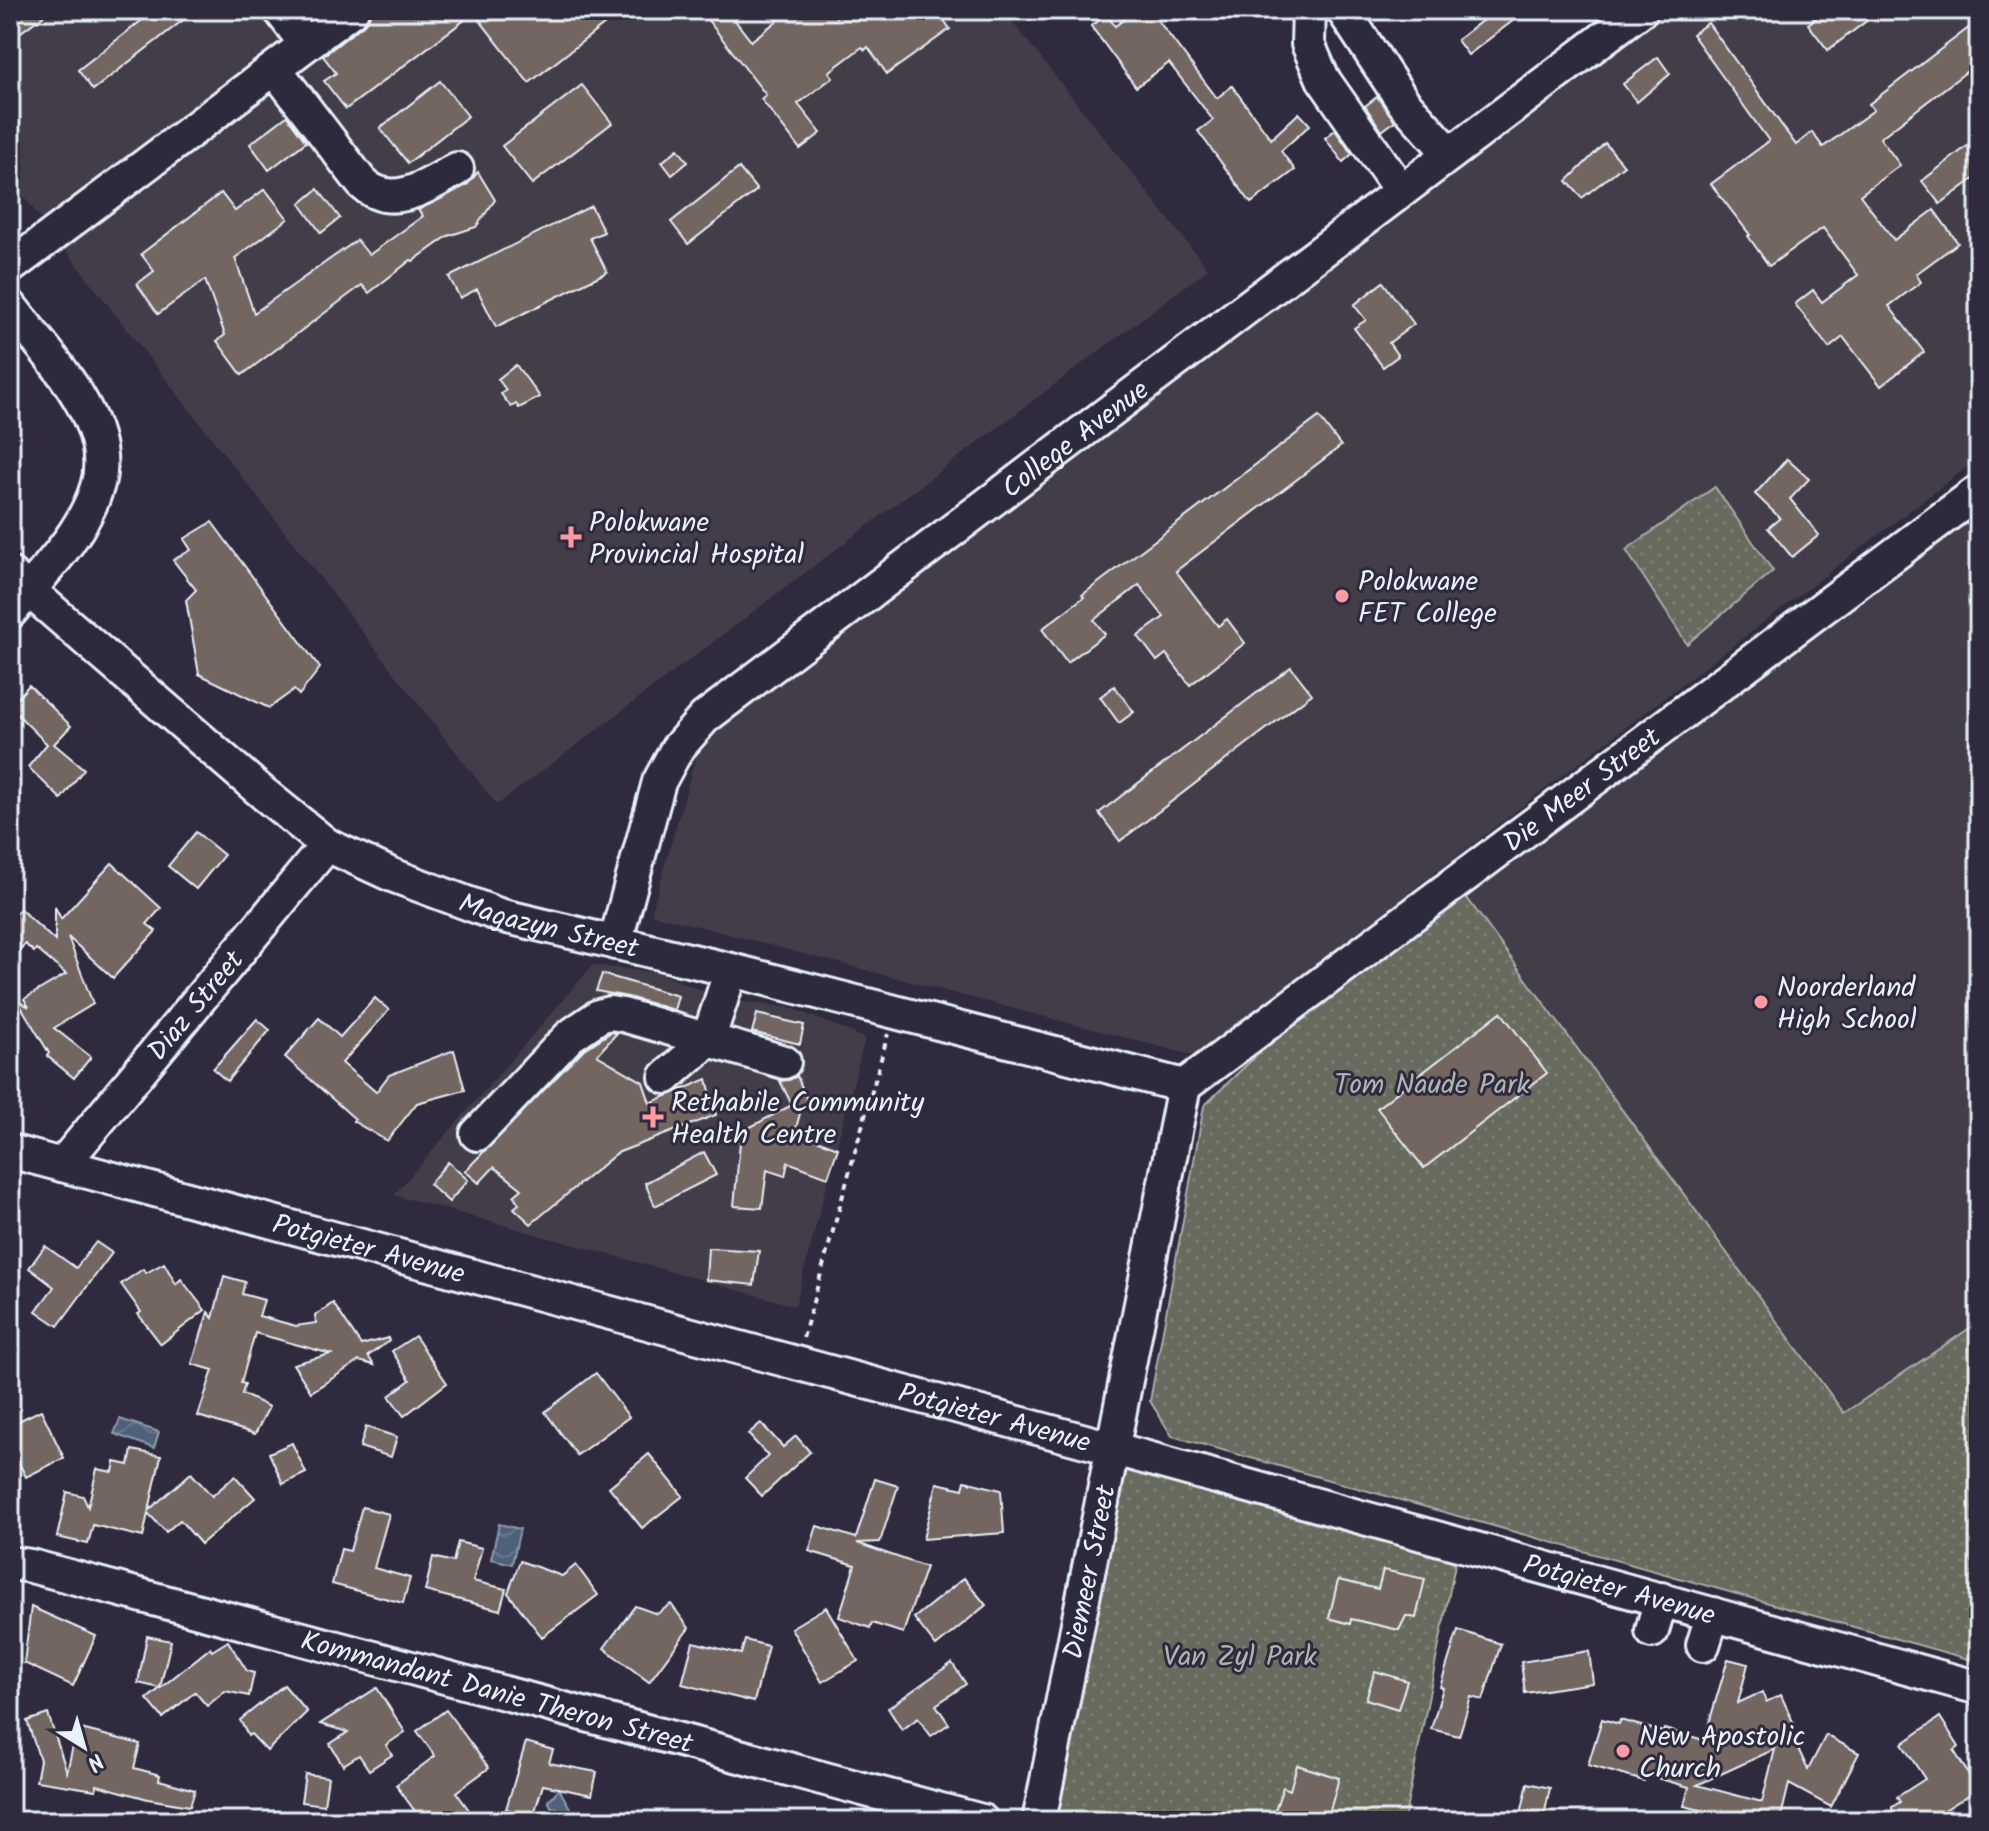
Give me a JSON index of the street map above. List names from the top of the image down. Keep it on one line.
{"streets":{"street":["College Avenue","Die Meer Street","Magazyn Street","Diaz Street","Potgieter Avenue","Diemeer Street","Kommandant Danie Theron Street"]},"crossings":[["College Avenue","Magazyn Street"],["Die Meer Street","Magazyn Street"],["Die Meer Street","Diemeer Street"],["Magazyn Street","Diaz Street"],["Magazyn Street","Diemeer Street"],["Diaz Street","Potgieter Avenue"],["Potgieter Avenue","Diemeer Street"]],"parks":["Tom Naude Park","Van Zyl Park"],"places":{"health":["Polokwane Provincial Hospital","Rethabile Community Health Centre"],"other":["Polokwane FET College","Noorderland High School","New Apostolic Church"]},"north":"bottom right"}
